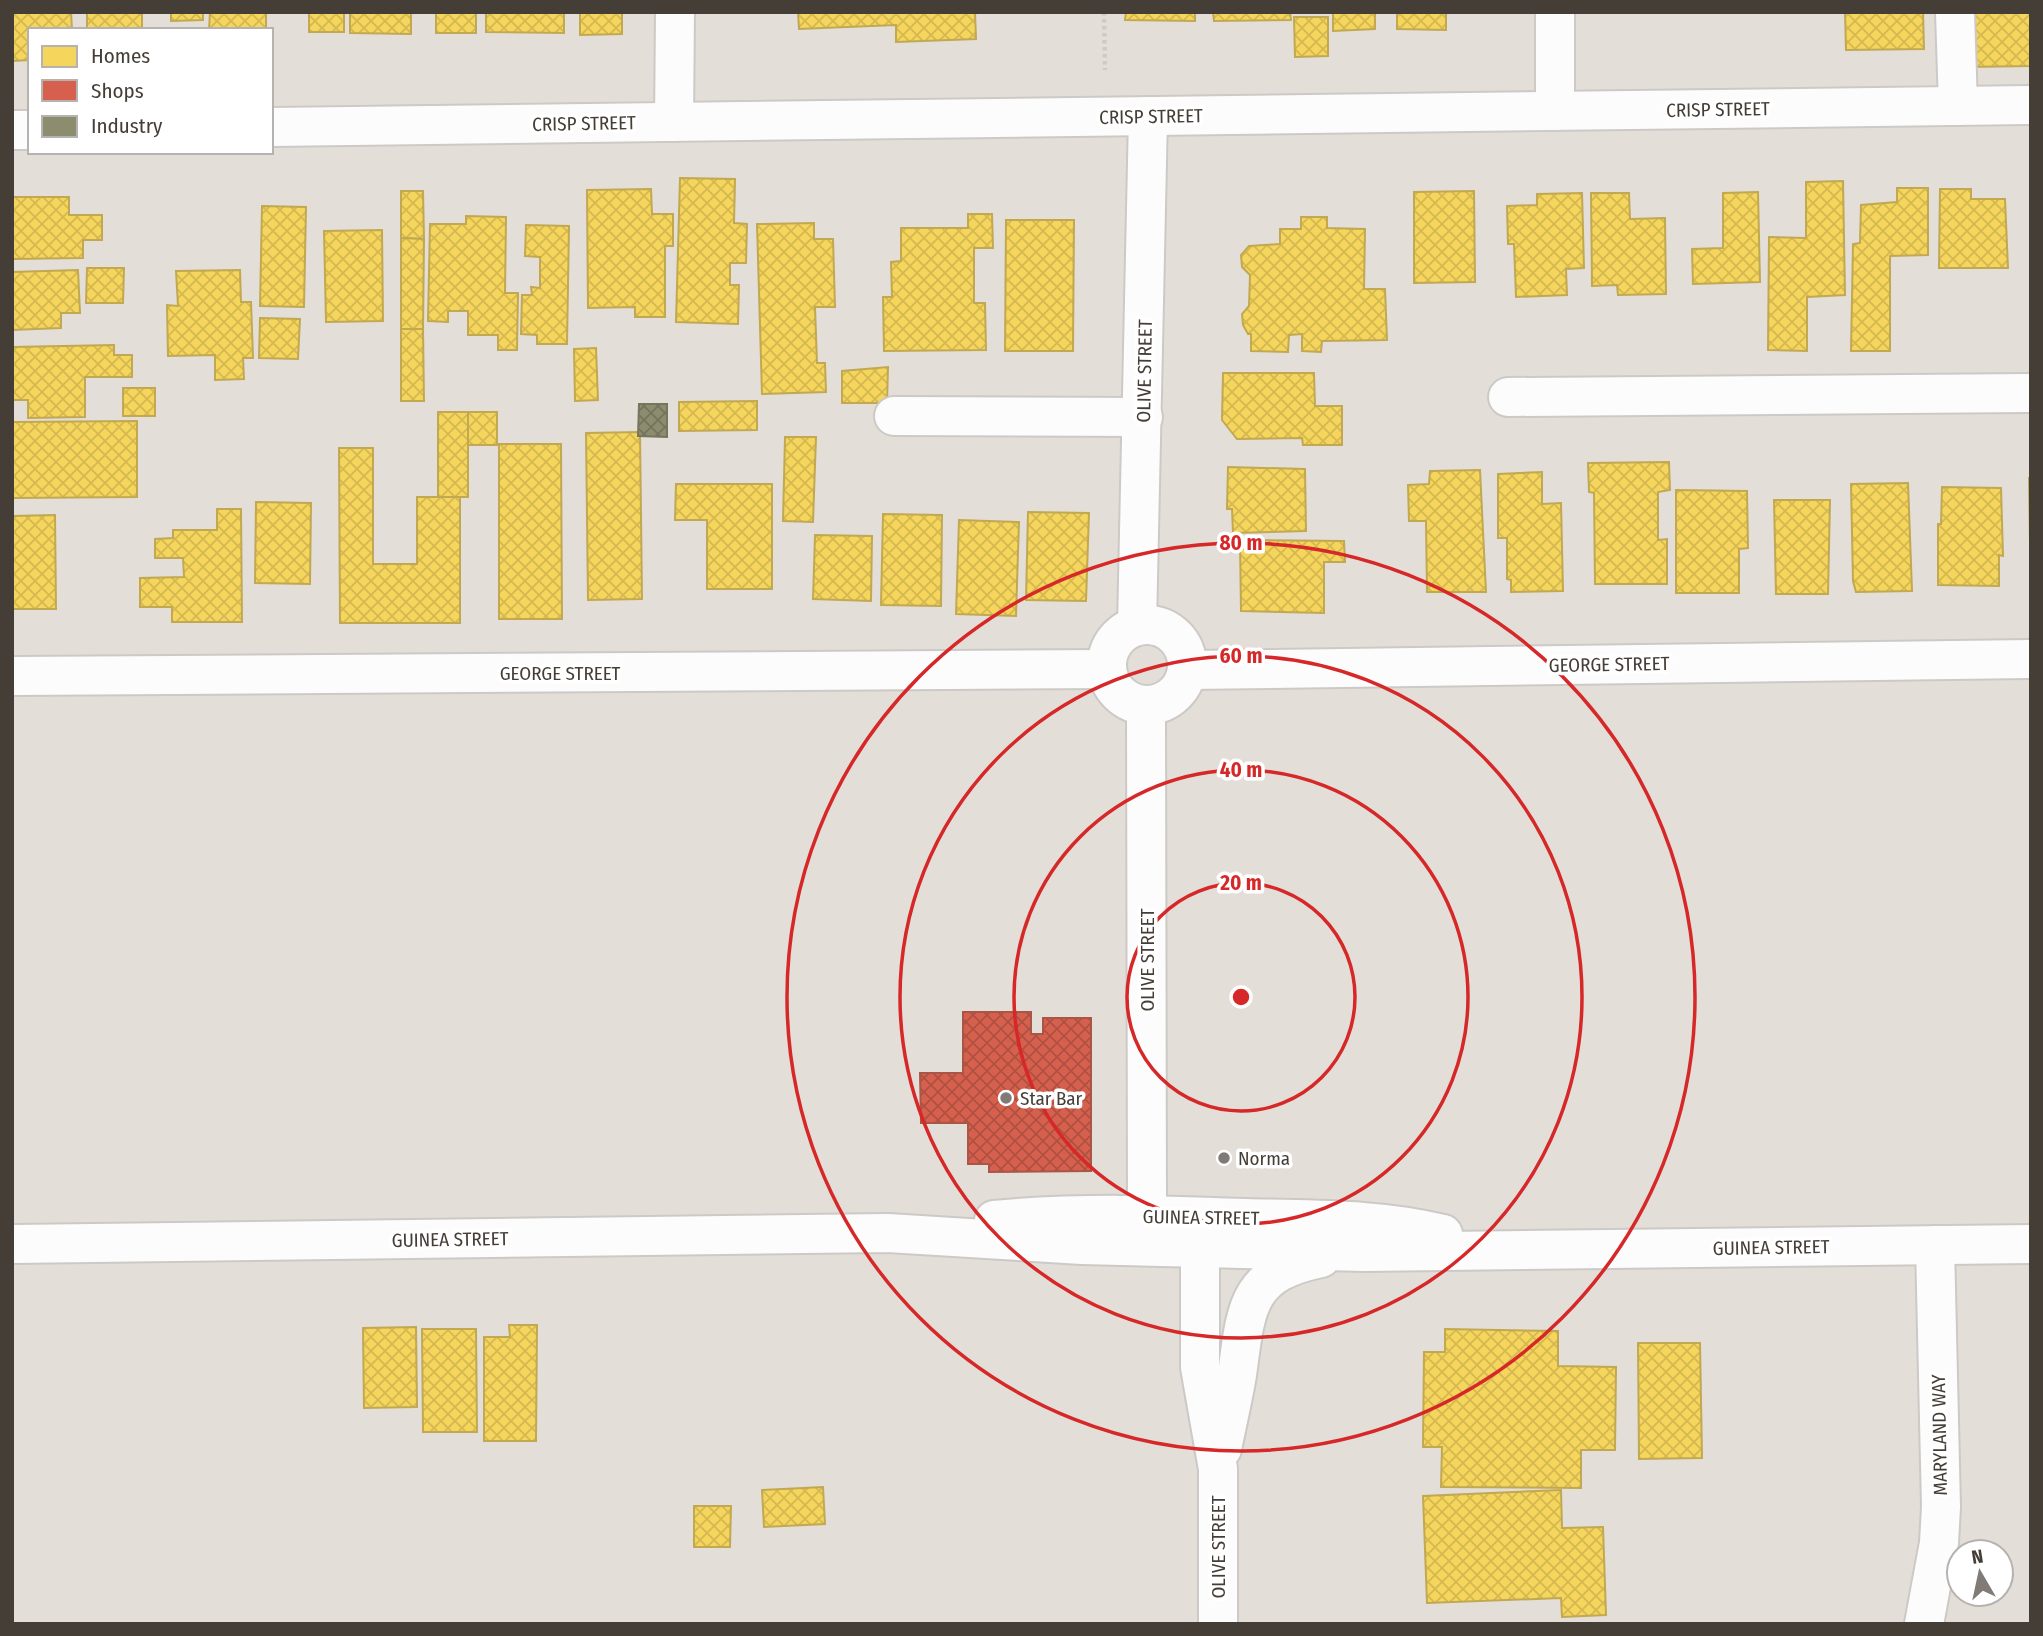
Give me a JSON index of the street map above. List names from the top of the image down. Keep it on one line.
{"streets":{"street":["CRISP STREET","OLIVE STREET","GEORGE STREET","GUINEA STREET","MARYLAND WAY"]},"crossings":[["CRISP STREET","OLIVE STREET"],["OLIVE STREET","GEORGE STREET"],["OLIVE STREET","GUINEA STREET"],["GUINEA STREET","MARYLAND WAY"]],"places":["Star Bar","Norma"],"legend":["Homes","Shops","Industry"],"north":"top","rings":["80 m","60 m","40 m","20 m"]}
